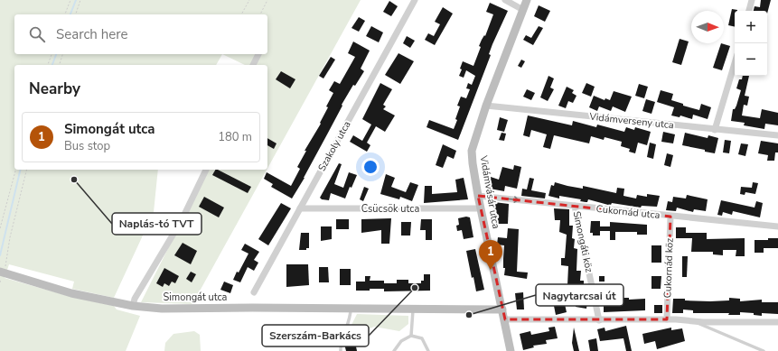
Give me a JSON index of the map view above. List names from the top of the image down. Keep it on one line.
{"streets":{"main road":["Vidámvásár utca","Simongát utca"],"street":["Vidámverseny utca","Szakoly utca","Csücsök utca","Cukornád utca","Simongáti köz","Cukornád köz"]},"crossings":[["Vidámverseny utca","Vidámvásár utca"],["Szakoly utca","Csücsök utca"],["Vidámvásár utca","Csücsök utca"],["Vidámvásár utca","Cukornád utca"],["Vidámvásár utca","Simongát utca"],["Cukornád utca","Simongáti köz"],["Cukornád utca","Cukornád köz"]],"places":["Naplás-tó TVT","Szerszám-Barkács","Nagytarcsai út"],"north":"right","page":{"map_buttons":["+","−"],"search":"Search here","heading":"Nearby","list":[{"mark":"1","name":"Simongát utca","note":"Bus stop","value":"180 m"}],"pins":"1"}}
